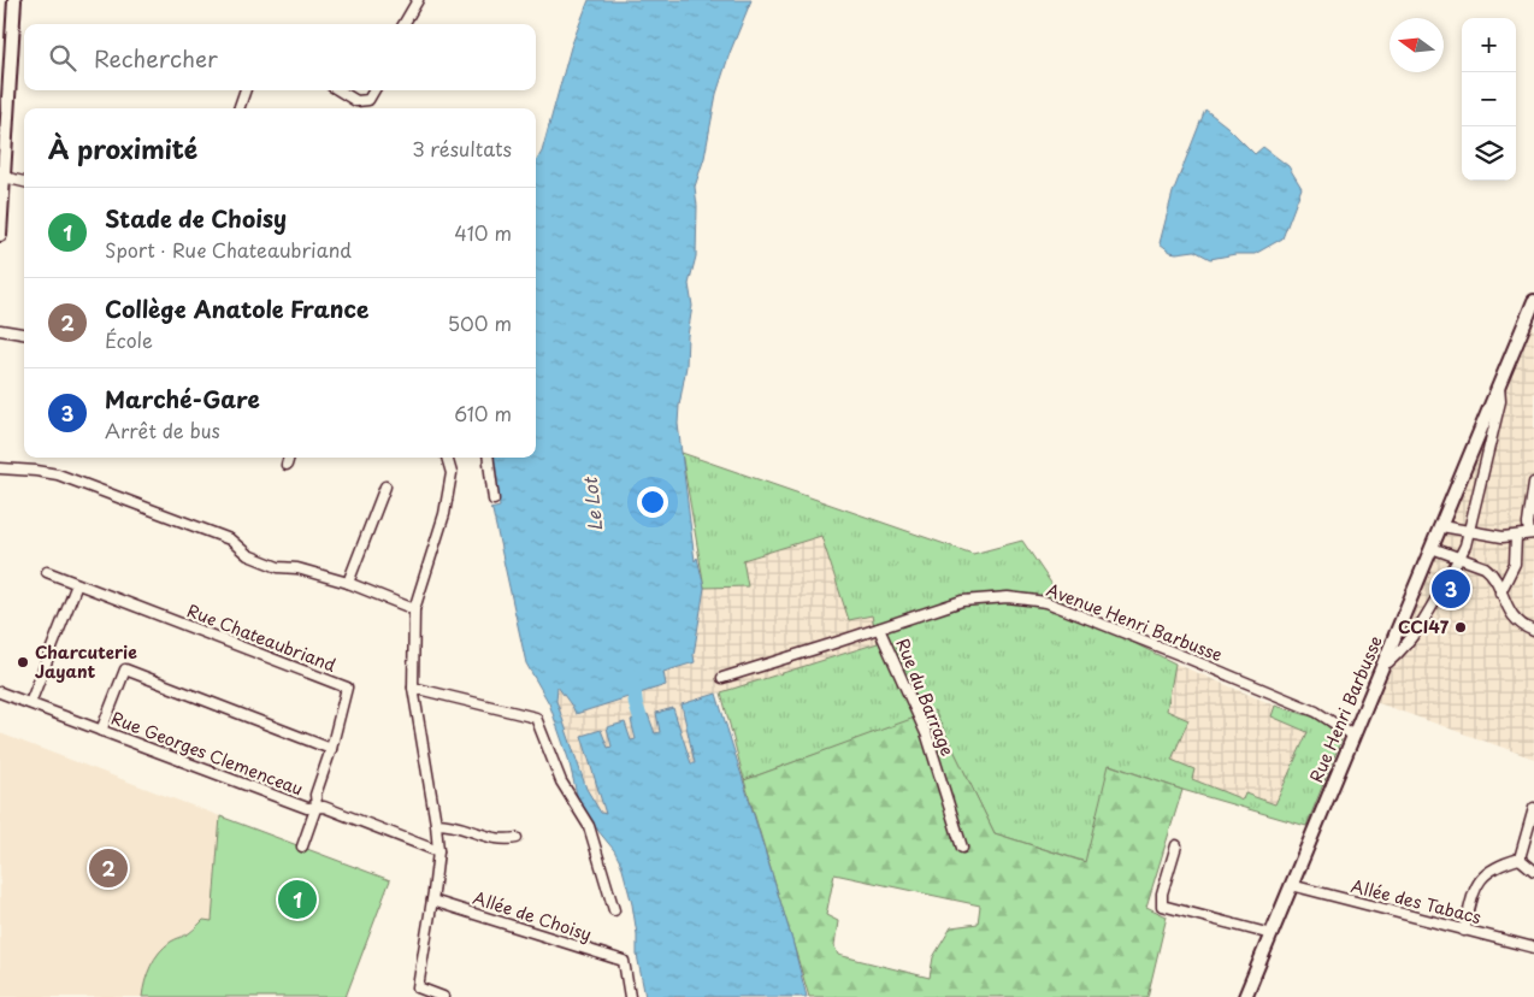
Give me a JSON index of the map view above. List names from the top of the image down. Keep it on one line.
{"streets":{"main road":["Rue Henri Barbusse"],"street":["Avenue Henri Barbusse","Rue Chateaubriand","Rue du Barrage","Rue Georges Clemenceau","Allée des Tabacs","Allée de Choisy"]},"crossings":[["Avenue Henri Barbusse","Rue du Barrage"],["Avenue Henri Barbusse","Rue Henri Barbusse"],["Rue Chateaubriand","Rue Georges Clemenceau"],["Rue Henri Barbusse","Allée des Tabacs"]],"water":["Le Lot"],"places":["CCI47","Charcuterie Jayant"],"north":"left","page":{"map_buttons":["+","−"],"search":"Rechercher","heading":["À proximité","3 résultats"],"list":[{"mark":"1","name":"Stade de Choisy","note":"Sport · Rue Chateaubriand","value":"410 m"},{"mark":"2","name":"Collège Anatole France","note":"École","value":"500 m"},{"mark":"3","name":"Marché-Gare","note":"Arrêt de bus","value":"610 m"}],"pins":["3","2","1"]}}
